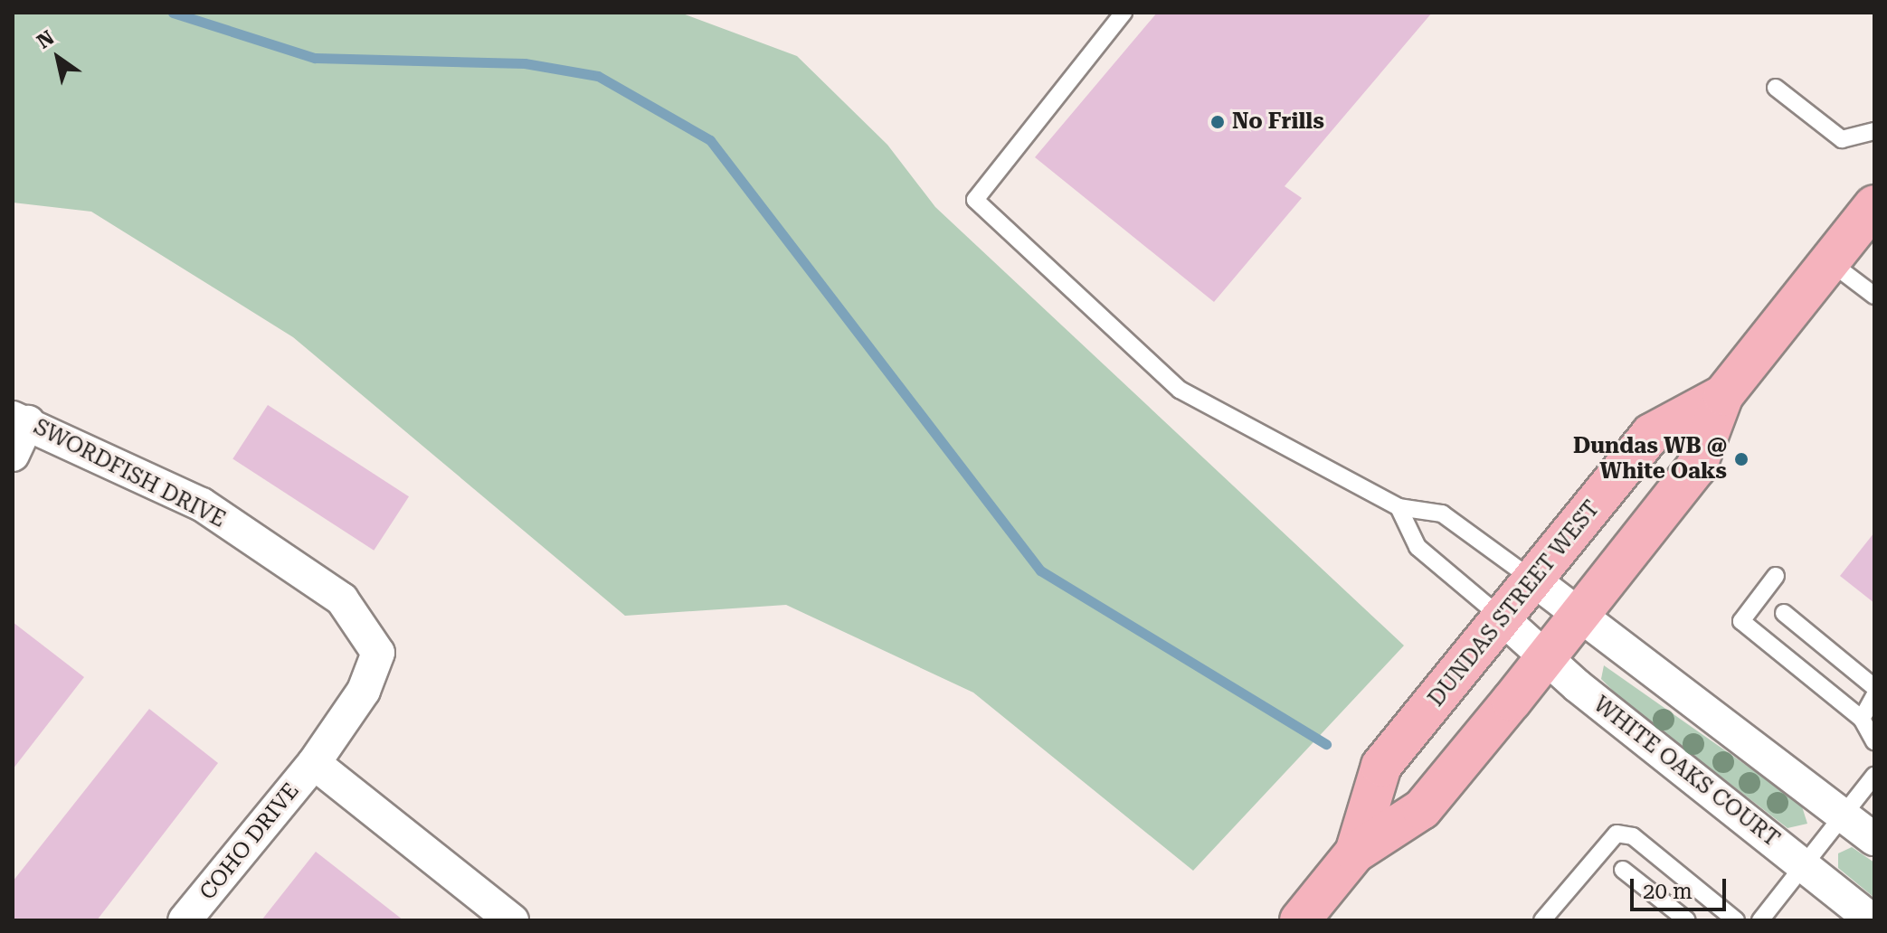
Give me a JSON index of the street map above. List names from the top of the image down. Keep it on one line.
{"streets":{"main road":["DUNDAS STREET WEST"],"street":["SWORDFISH DRIVE","WHITE OAKS COURT","COHO DRIVE"]},"crossings":[["SWORDFISH DRIVE","COHO DRIVE"],["DUNDAS STREET WEST","WHITE OAKS COURT"]],"places":["No Frills","Dundas WB @ White Oaks"],"scale_bar":"20 m","north":"top left"}
